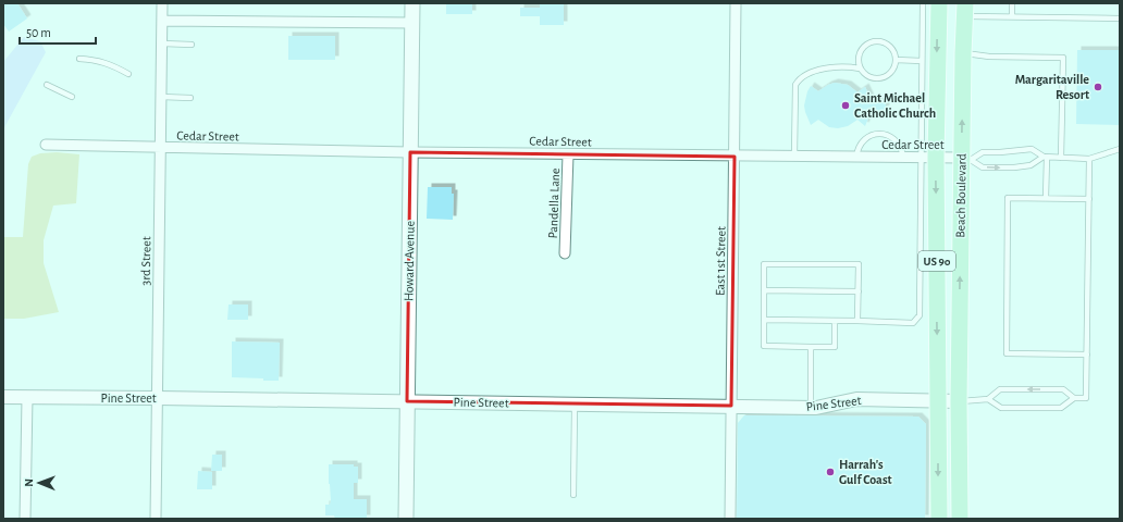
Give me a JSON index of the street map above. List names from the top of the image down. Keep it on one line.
{"streets":{"main road":["Beach Boulevard","Howard Avenue","US 90"],"street":["Cedar Street","Pandella Lane","3rd Street","East 1st Street","Pine Street"]},"crossings":[["Cedar Street","Beach Boulevard"],["Cedar Street","Pandella Lane"],["Cedar Street","3rd Street"],["Cedar Street","Howard Avenue"],["Cedar Street","East 1st Street"],["Beach Boulevard","Pine Street"],["3rd Street","Pine Street"],["Howard Avenue","Pine Street"],["East 1st Street","Pine Street"]],"places":["Margaritaville Resort","Saint Michael Catholic Church","Harrah's Gulf Coast"],"scale_bar":"50 m","north":"left"}
